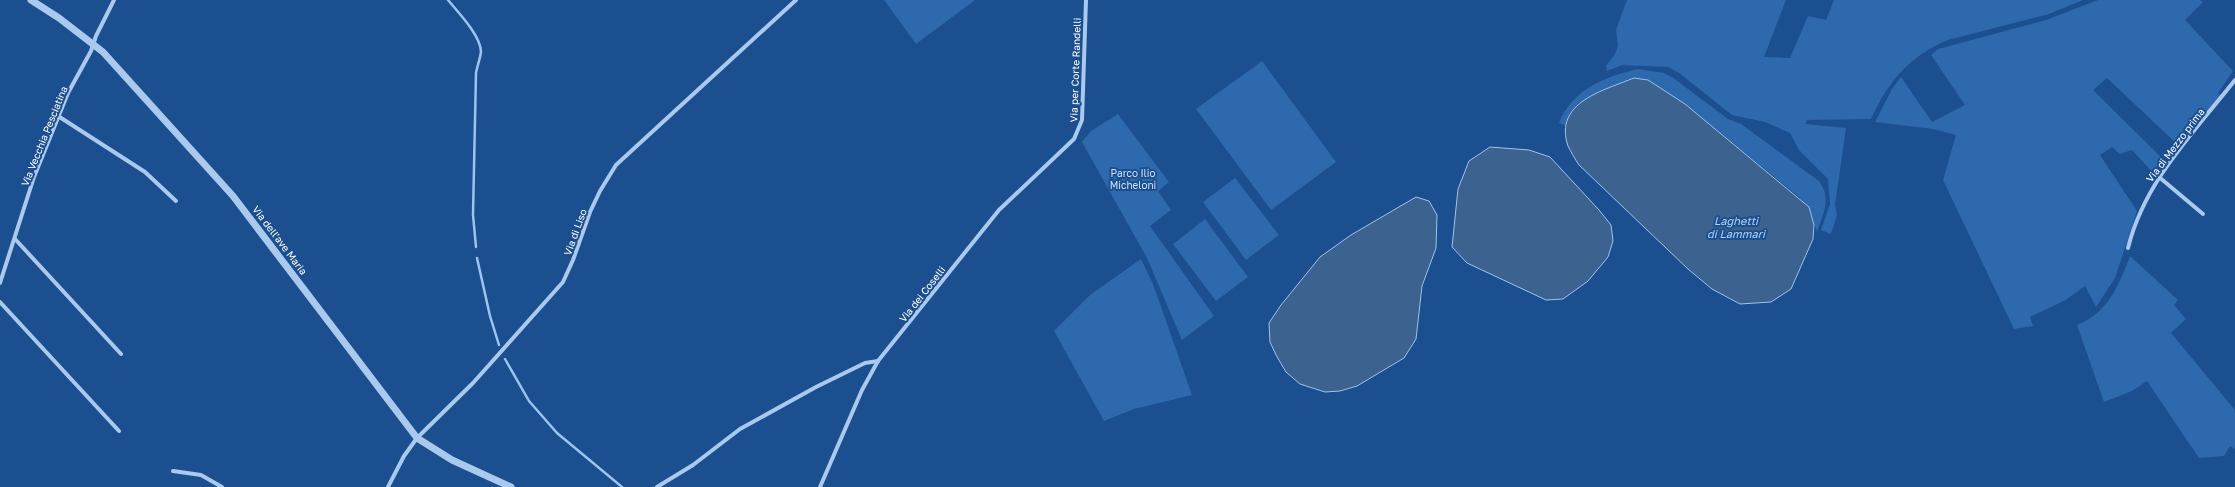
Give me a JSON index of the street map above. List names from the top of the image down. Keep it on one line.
{"streets":{"street":["Via per Corte Randelli","Via Vecchia Pesciatina","Via di Mezzo prima","Via di Liso","Via dell'ave Maria","Via dei Coselli"]},"crossings":[["Via per Corte Randelli","Via dei Coselli"],["Via Vecchia Pesciatina","Via dell'ave Maria"],["Via di Liso","Via dell'ave Maria"]],"water":["Laghetti di Lammari"],"parks":["Parco Ilio Micheloni"]}
